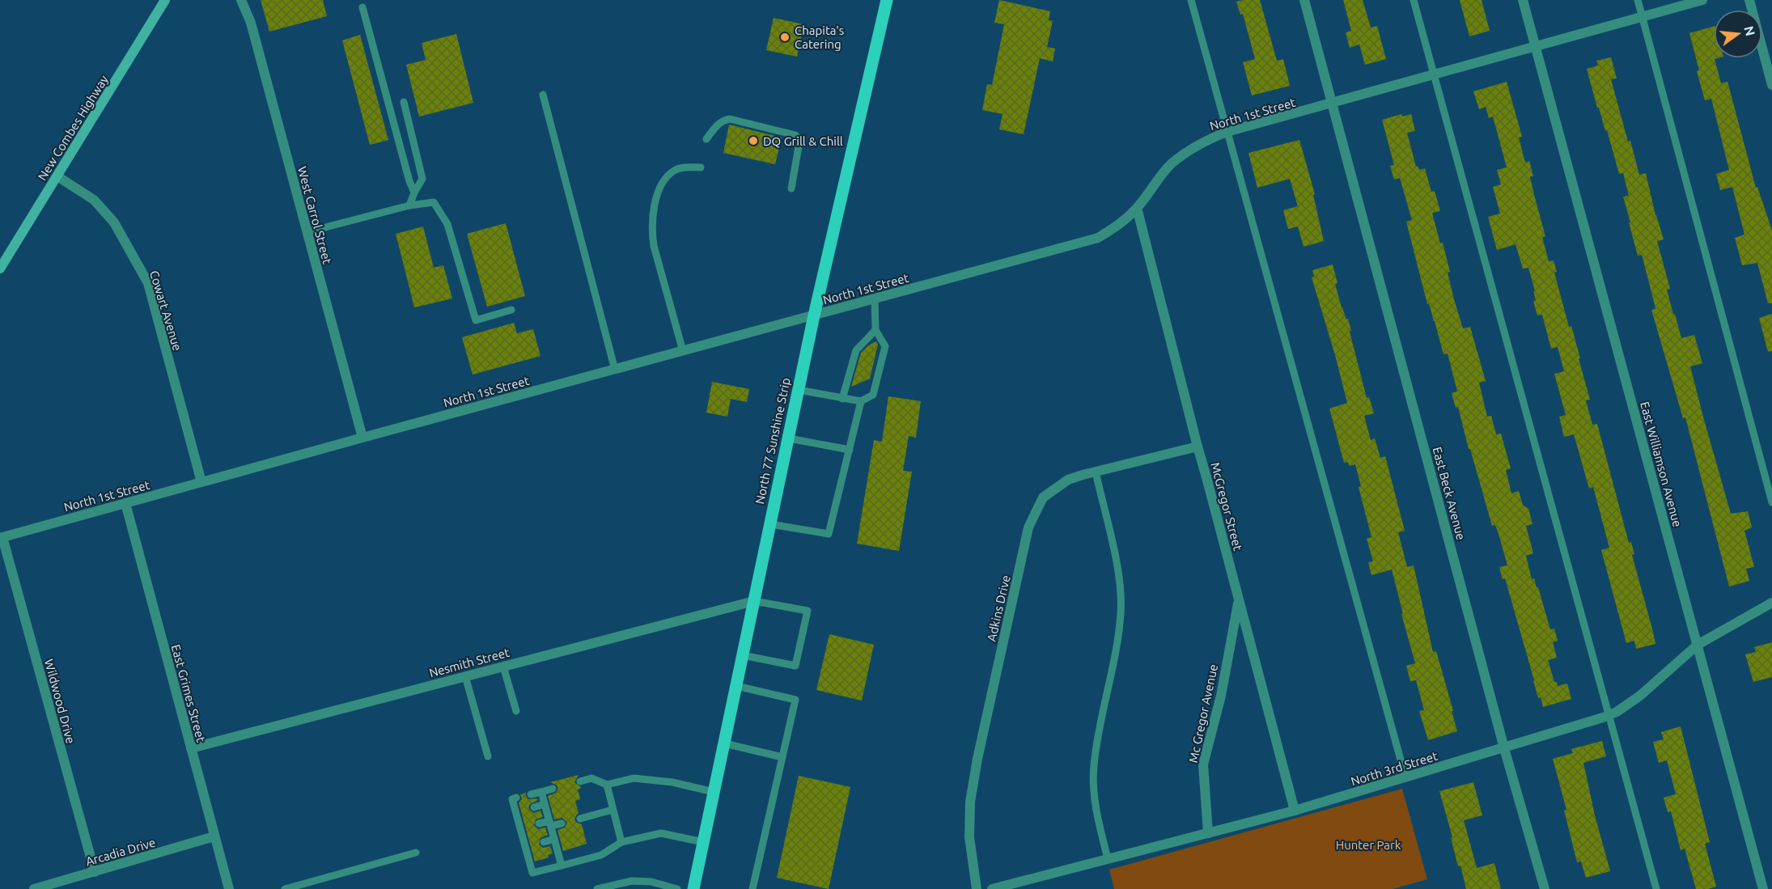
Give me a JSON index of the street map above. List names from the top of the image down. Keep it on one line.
{"streets":{"main road":["North 77 Sunshine Strip"],"street":["North 1st Street","New Combes Highway","West Carrol Street","Cowart Avenue","East Williamson Avenue","East Beck Avenue","McGregor Street","Adkins Drive","Nesmith Street","East Grimes Street","Wildwood Drive","Mc Gregor Avenue","North 3rd Street","Arcadia Drive"]},"crossings":[["North 1st Street","West Carrol Street"],["North 1st Street","Cowart Avenue"],["North 1st Street","North 77 Sunshine Strip"],["North 1st Street","East Williamson Avenue"],["North 1st Street","East Beck Avenue"],["North 1st Street","McGregor Street"],["North 1st Street","East Grimes Street"],["North 1st Street","Wildwood Drive"],["New Combes Highway","Cowart Avenue"],["North 77 Sunshine Strip","Nesmith Street"],["East Williamson Avenue","North 3rd Street"],["East Beck Avenue","North 3rd Street"],["McGregor Street","Adkins Drive"],["McGregor Street","Mc Gregor Avenue"],["McGregor Street","North 3rd Street"],["Nesmith Street","East Grimes Street"],["East Grimes Street","Arcadia Drive"],["Wildwood Drive","Arcadia Drive"],["Mc Gregor Avenue","North 3rd Street"]],"parks":["Hunter Park"],"places":["Chapita's Catering","DQ Grill & Chill"],"north":"right"}
